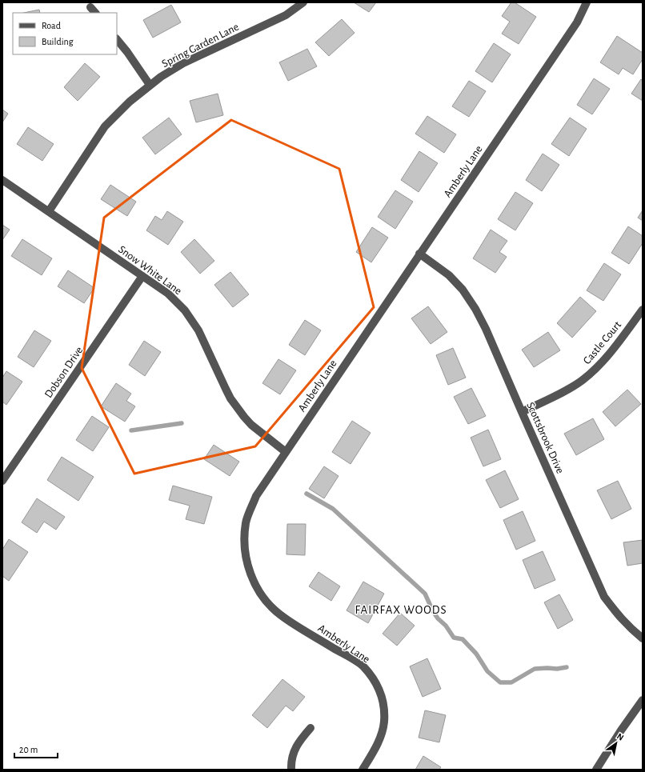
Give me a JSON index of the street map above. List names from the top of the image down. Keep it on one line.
{"streets":{"street":["Spring Garden Lane","Amberly Lane","Snow White Lane","Castle Court","Dobson Drive","Scottsbrook Drive"]},"crossings":[["Spring Garden Lane","Snow White Lane"],["Amberly Lane","Snow White Lane"],["Amberly Lane","Scottsbrook Drive"],["Snow White Lane","Dobson Drive"],["Castle Court","Scottsbrook Drive"]],"districts":["FAIRFAX WOODS"],"legend":["Road","Building"],"scale_bar":"20 m","north":"top right"}
